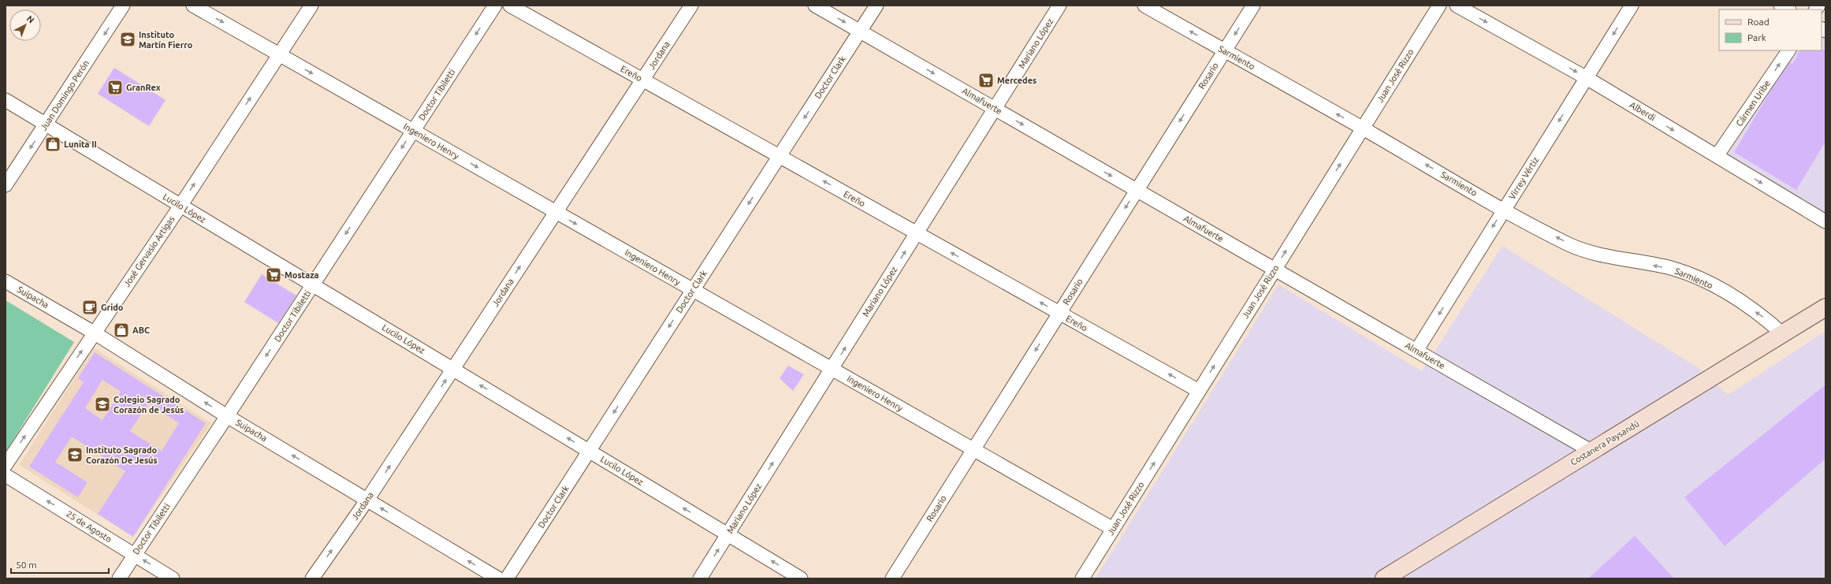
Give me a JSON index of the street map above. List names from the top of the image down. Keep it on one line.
{"streets":{"main road":["Costanera Paysandú"],"street":["Mariano López","Jordana","Sarmiento","Ereño","Rosario","Juan José Rizzo","Doctor Clark","Doctor Tibiletti","Juan Domingo Perón","Almafuerte","Cármen Uribe","Alberdi","Ingeniero Henry","Virrey Vértiz","Lucilo López","José Gervasio Artigas","Suipacha","25 de Agosto"]},"crossings":[["Mariano López","Ereño"],["Mariano López","Almafuerte"],["Mariano López","Ingeniero Henry"],["Mariano López","Lucilo López"],["Jordana","Ereño"],["Jordana","Ingeniero Henry"],["Jordana","Lucilo López"],["Jordana","Suipacha"],["Sarmiento","Rosario"],["Sarmiento","Juan José Rizzo"],["Sarmiento","Virrey Vértiz"],["Sarmiento","Costanera Paysandú"],["Ereño","Rosario"],["Ereño","Juan José Rizzo"],["Ereño","Doctor Clark"],["Rosario","Almafuerte"],["Rosario","Ingeniero Henry"],["Juan José Rizzo","Almafuerte"],["Juan José Rizzo","Ingeniero Henry"],["Doctor Clark","Almafuerte"],["Doctor Clark","Ingeniero Henry"],["Doctor Clark","Lucilo López"],["Doctor Tibiletti","Ingeniero Henry"],["Doctor Tibiletti","Lucilo López"],["Doctor Tibiletti","Suipacha"],["Doctor Tibiletti","25 de Agosto"],["Juan Domingo Perón","Lucilo López"],["Almafuerte","Virrey Vértiz"],["Almafuerte","Costanera Paysandú"],["Cármen Uribe","Alberdi"],["Alberdi","Virrey Vértiz"],["Ingeniero Henry","José Gervasio Artigas"],["Lucilo López","José Gervasio Artigas"],["José Gervasio Artigas","Suipacha"]],"one_way":["Mariano López","Jordana","Sarmiento","Ereño","Rosario","Juan José Rizzo","Doctor Clark","Doctor Tibiletti","Juan Domingo Perón","Almafuerte","Cármen Uribe","Alberdi","Ingeniero Henry","Virrey Vértiz","Lucilo López","José Gervasio Artigas","Suipacha","25 de Agosto"],"places":{"school or university":["Instituto Martín Fierro","Colegio Sagrado Corazón de Jesús","Instituto Sagrado Corazón De Jesús"],"supermarket":["Mercedes","GranRex","Mostaza"],"shop":["Lunita II","ABC"],"cafe":["Grido"]},"legend":["Road","Park"],"scale_bar":"50 m","north":"top right"}
